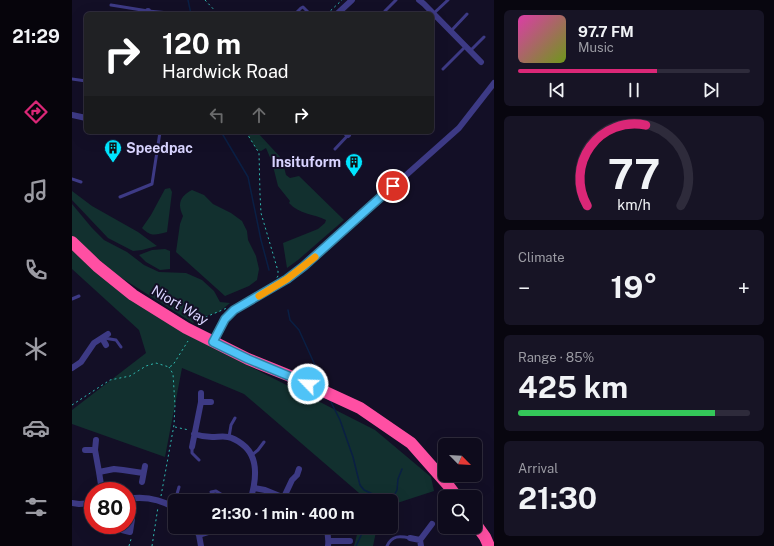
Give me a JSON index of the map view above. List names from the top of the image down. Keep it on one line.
{"streets":{"highway":["Niort Way"]},"places":{"building":["Speedpac","Insituform"]},"north":"bottom right","page":{"tabs":"21:29","turn":["120 m","Hardwick Road"],"song":["97.7 FM","Music"],"tile":["Climate",["Range · 85%","425 km"],["Arrival","21:30"]],"heat":["−","19°","+"],"limit":"80","trip":"21:30 · 1 min · 400 m","gauge":["77","km/h"]}}
